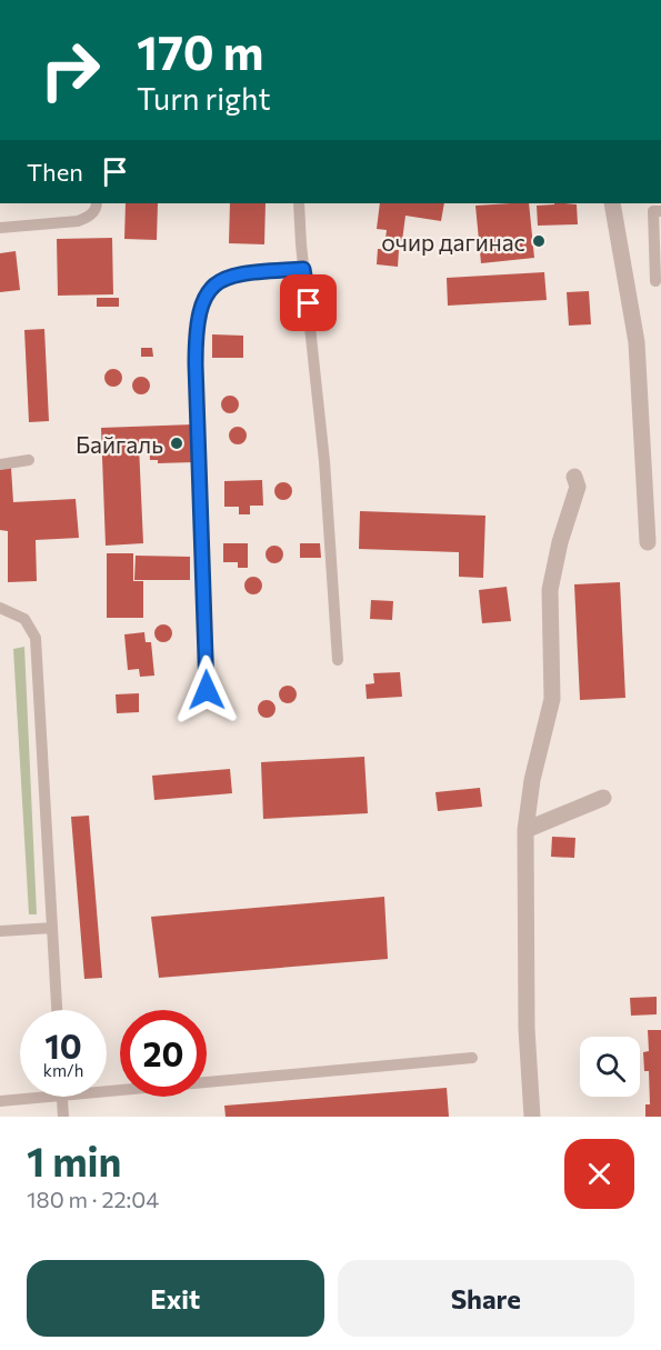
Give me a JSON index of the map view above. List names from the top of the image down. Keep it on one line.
{"places":["очир дагинас","Байгаль"],"page":{"turn":["170 m","Turn right"],"then":"Then","speed":"10 km/h","limit":"20","heading":["1 min","180 m · 22:04"],"buttons":["Exit","Share"]}}
